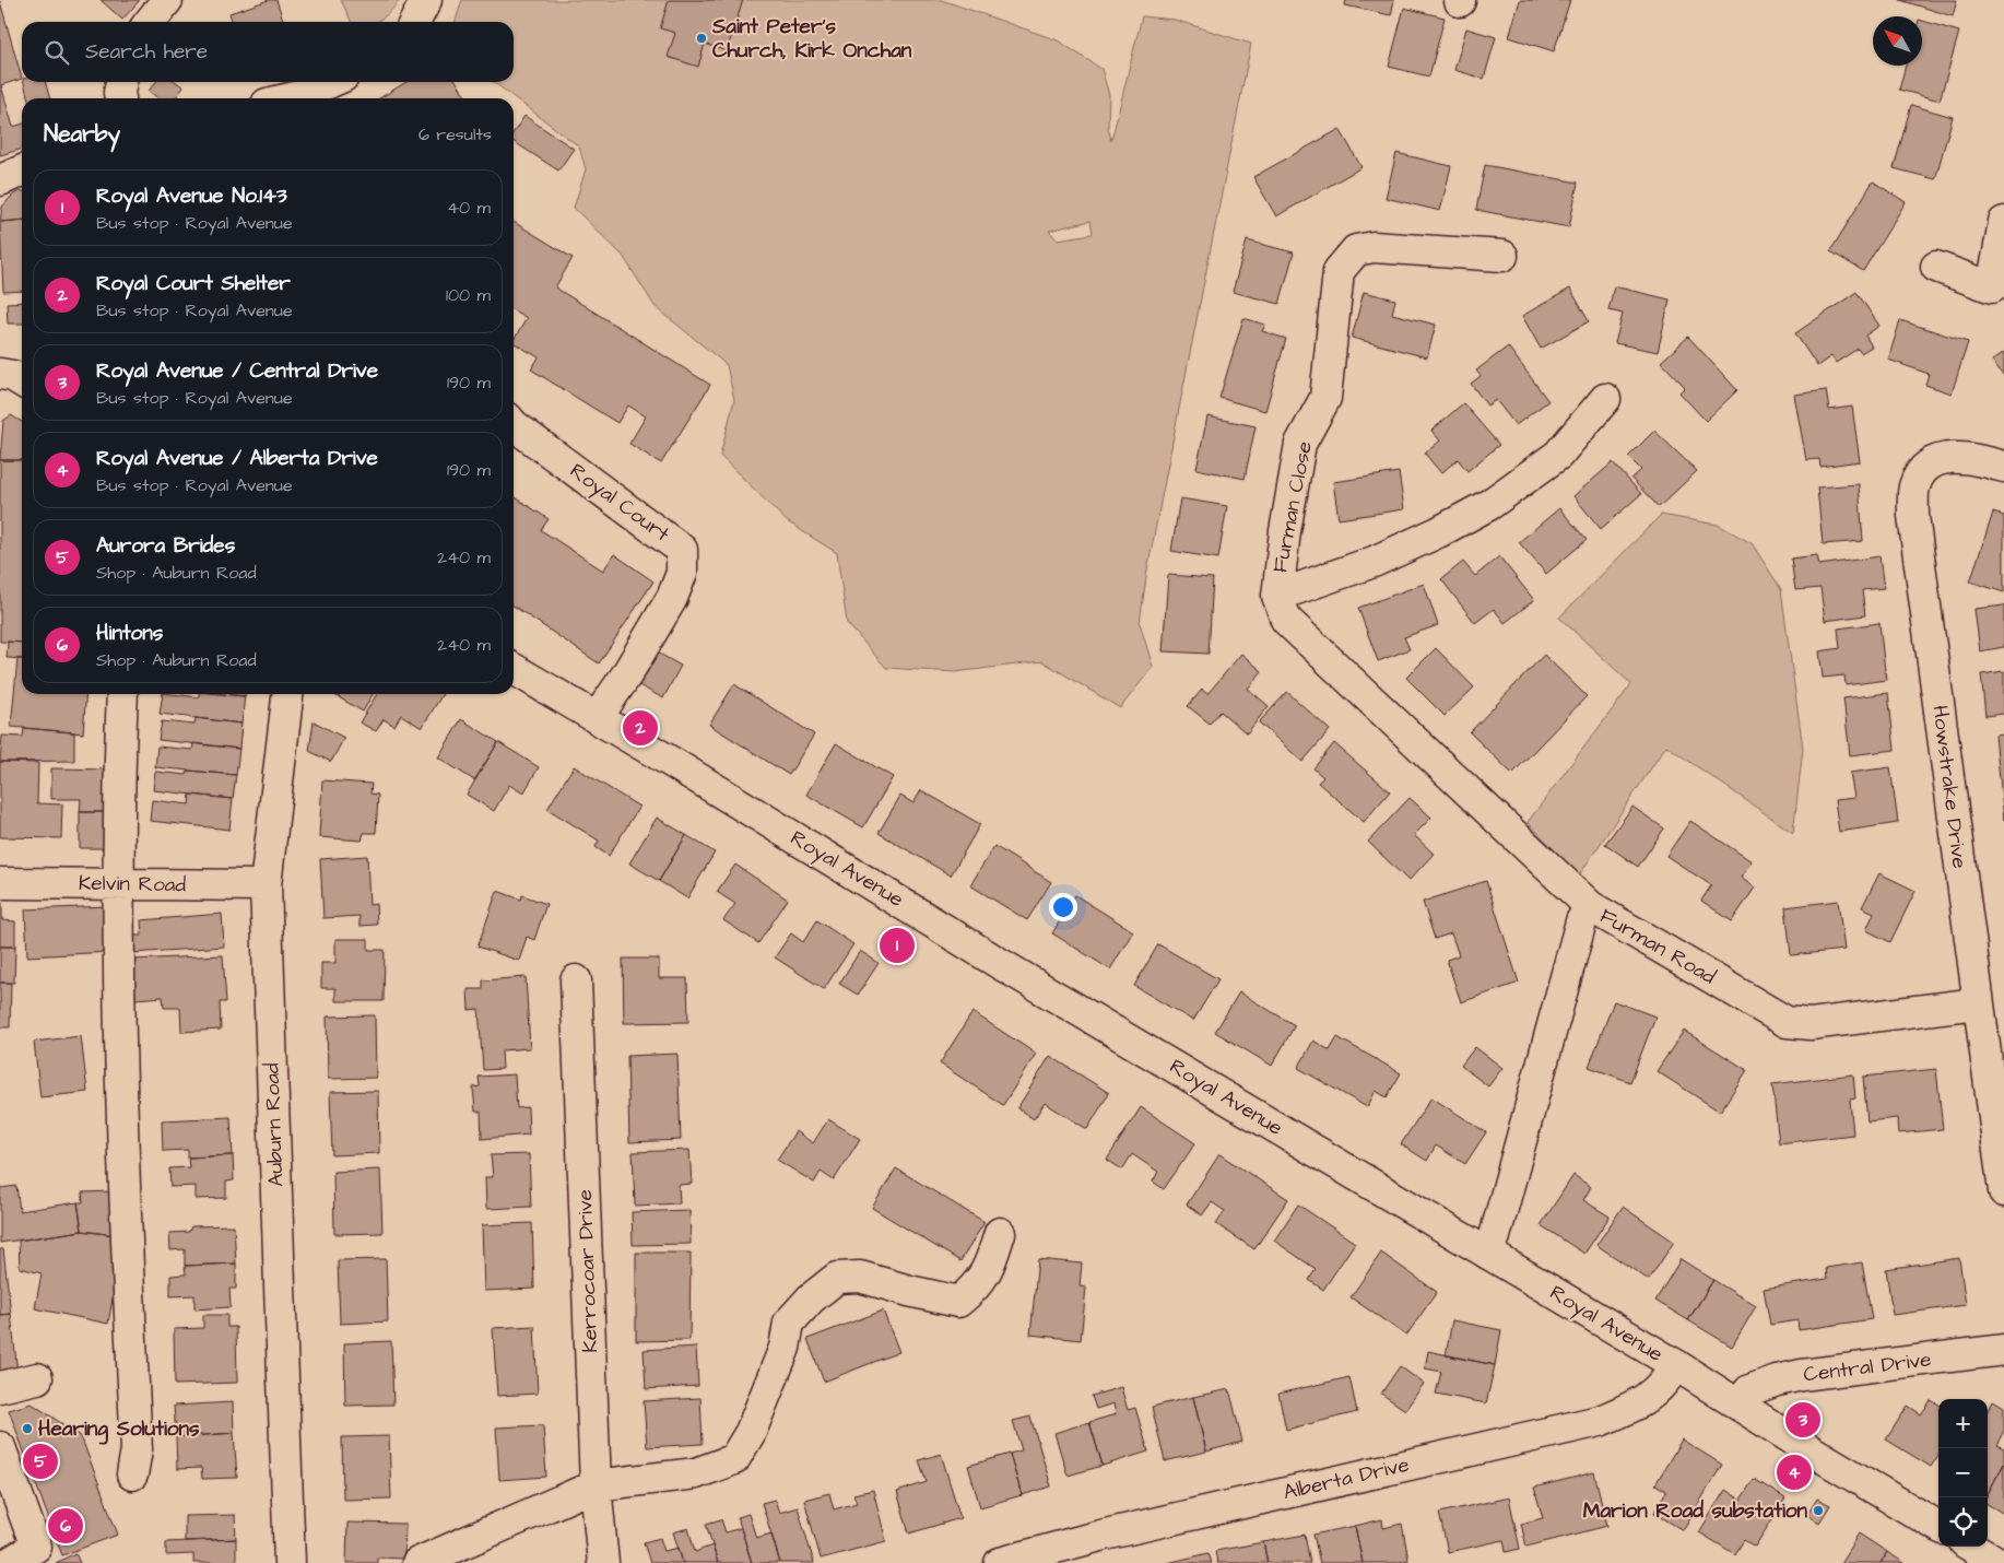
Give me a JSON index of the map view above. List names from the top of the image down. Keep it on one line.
{"streets":{"street":["Royal Court","Furman Close","Howstrake Drive","Royal Avenue","Kelvin Road","Furman Road","Auburn Road","Kerrocoar Drive","Central Drive","Alberta Drive"]},"crossings":[["Royal Court","Royal Avenue"],["Furman Close","Furman Road"],["Howstrake Drive","Furman Road"],["Royal Avenue","Furman Road"],["Royal Avenue","Central Drive"],["Royal Avenue","Alberta Drive"],["Kelvin Road","Auburn Road"]],"places":["Saint Peter's Church, Kirk Onchan","Hearing Solutions","Marion Road substation"],"north":"top left","page":{"search":"Search here","heading":["Nearby","6 results"],"list":[{"mark":"1","name":"Royal Avenue No.143","note":"Bus stop · Royal Avenue","value":"40 m"},{"mark":"2","name":"Royal Court Shelter","note":"Bus stop · Royal Avenue","value":"100 m"},{"mark":"3","name":"Royal Avenue / Central Drive","note":"Bus stop · Royal Avenue","value":"190 m"},{"mark":"4","name":"Royal Avenue / Alberta Drive","note":"Bus stop · Royal Avenue","value":"190 m"},{"mark":"5","name":"Aurora Brides","note":"Shop · Auburn Road","value":"240 m"},{"mark":"6","name":"Hintons","note":"Shop · Auburn Road","value":"240 m"}],"pins":["2","1","3","5","4","6"],"map_buttons":["+","−"]}}
